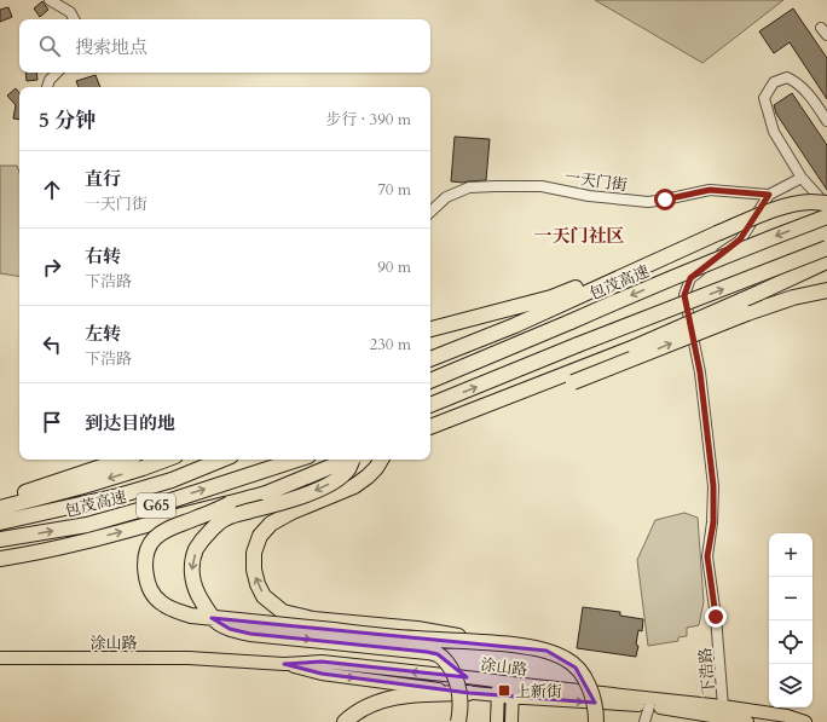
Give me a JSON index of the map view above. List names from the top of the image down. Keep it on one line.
{"streets":{"highway":["包茂高速","G65"],"main road":["涂山路"],"street":["一天门街","下浩路"]},"crossings":[["一天门街","下浩路"],["涂山路","下浩路"]],"districts":["一天门社区"],"places":{"transit":["上新街"]},"page":{"search":"搜索地点","heading":["5 分钟","步行 · 390 m"],"list":[["直行","一天门街","70 m"],["右转","下浩路","90 m"],["左转","下浩路","230 m"],"到达目的地"],"map_buttons":["+","−"]}}
